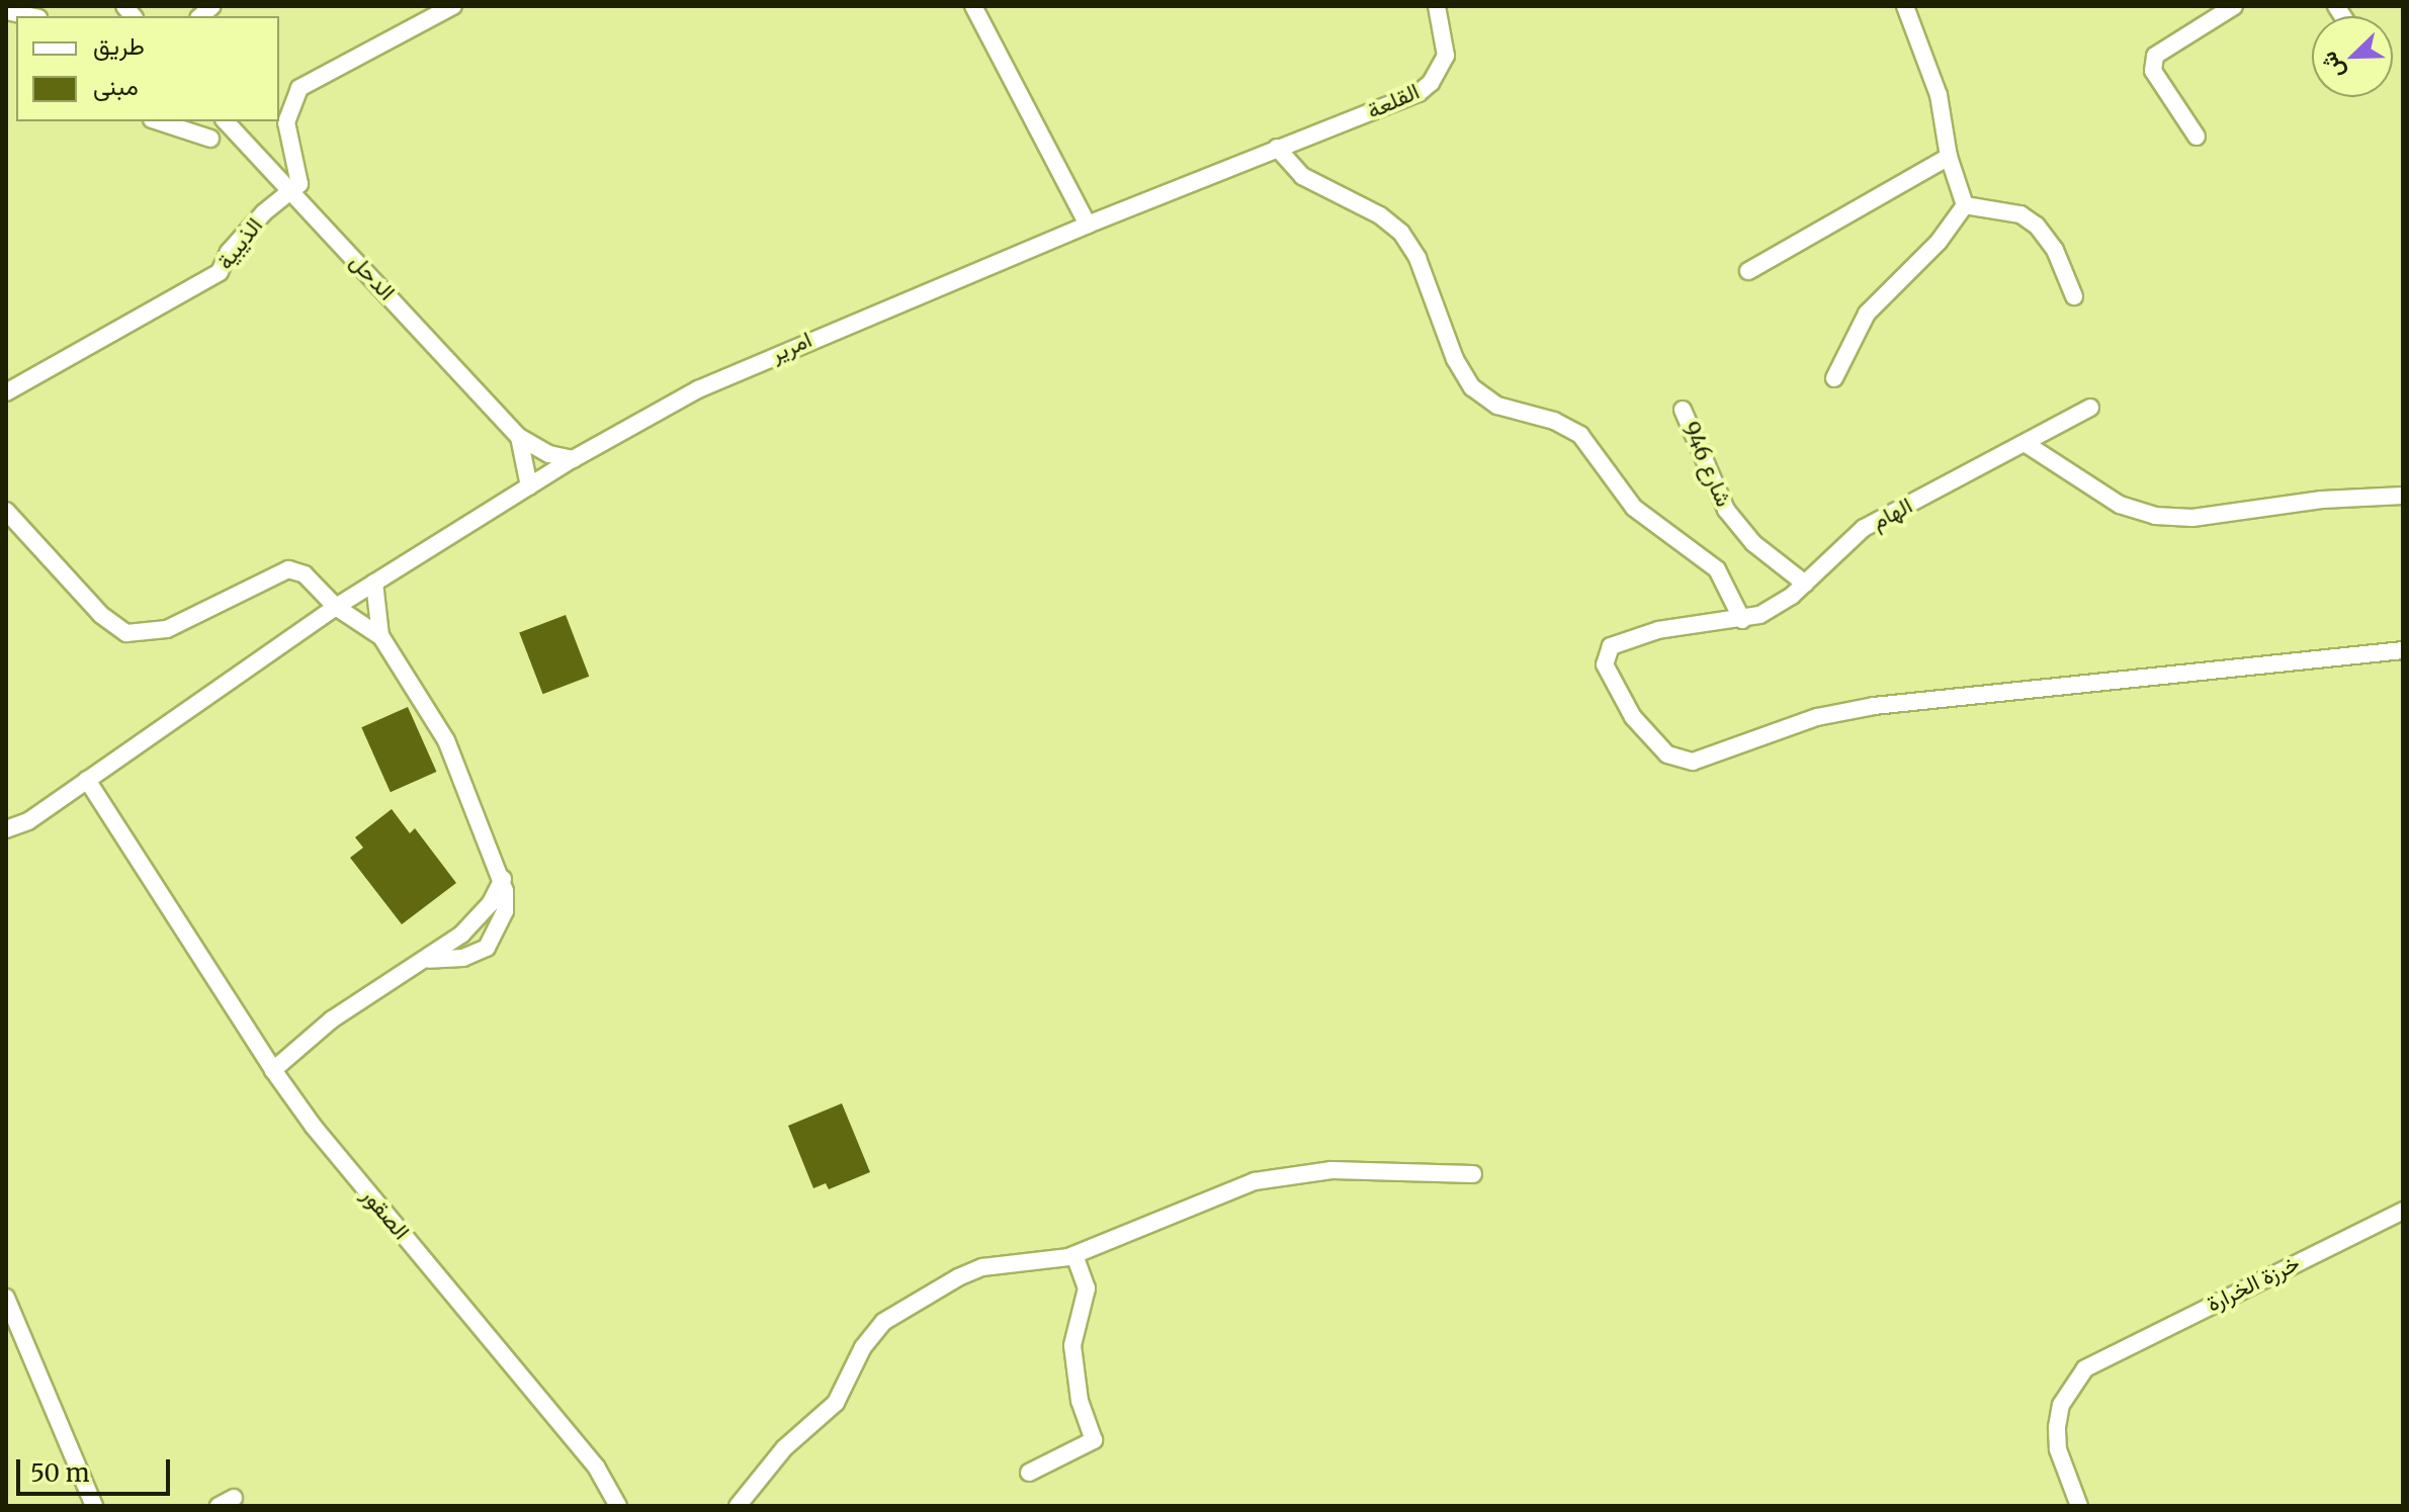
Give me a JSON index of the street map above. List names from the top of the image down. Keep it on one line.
{"streets":{"street":["القلعة","الذيبية","الدحل","امرير","شارع 946","الهام","الصقور","خرزة الخرارة"]},"crossings":[["القلعة","امرير"],["الذيبية","الدحل"],["شارع 946","الهام"]],"legend":["طريق","مبنى"],"scale_bar":"50 m","north":"bottom left"}
